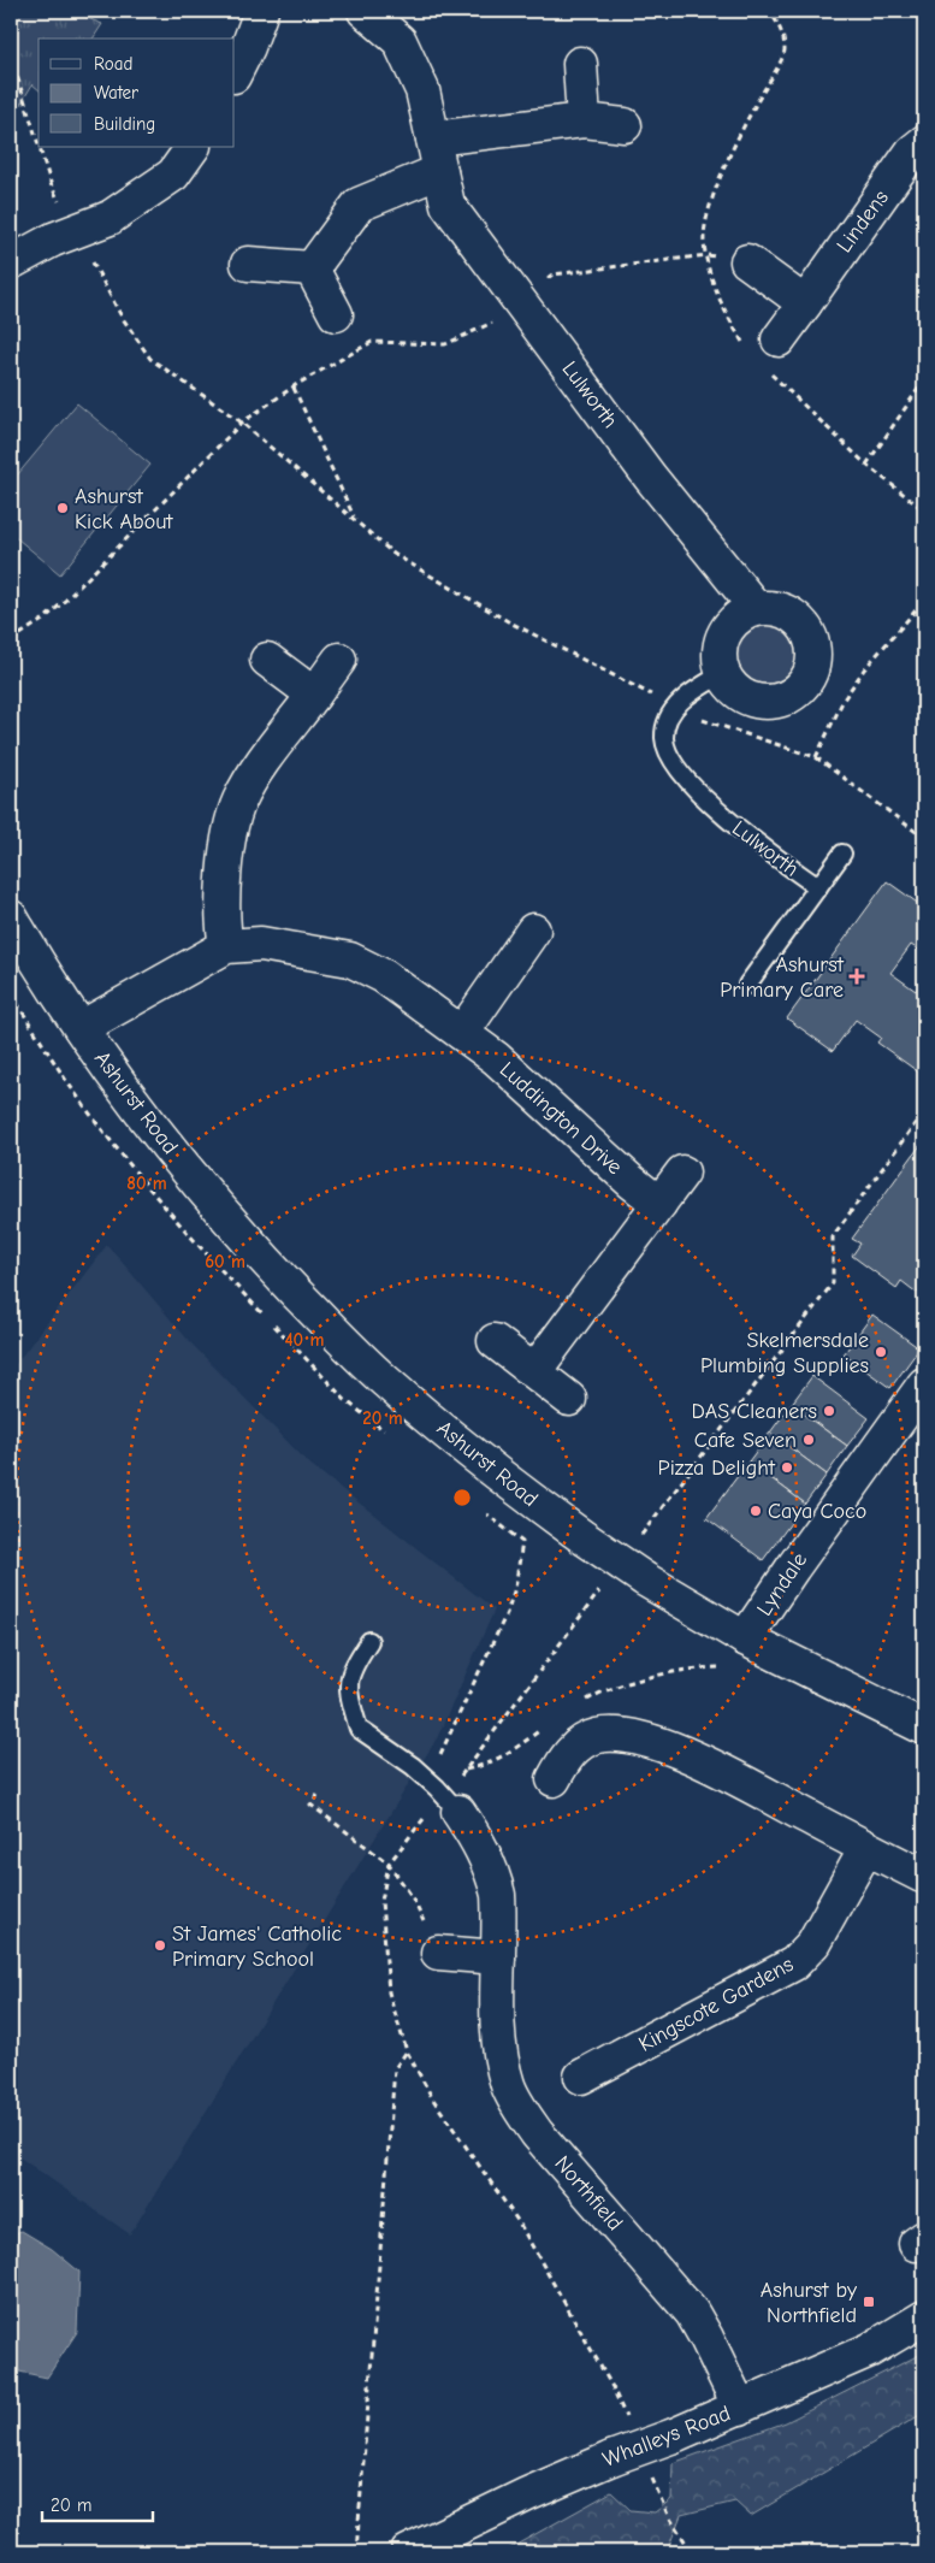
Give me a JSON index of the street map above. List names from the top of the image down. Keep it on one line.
{"streets":{"street":["Lindens","Lulworth","Ashurst Road","Luddington Drive","Lyndale","Kingscote Gardens","Northfield","Whalleys Road"]},"crossings":[["Ashurst Road","Luddington Drive"],["Ashurst Road","Lyndale"],["Northfield","Whalleys Road"]],"places":{"other":["Ashurst Kick About","Skelmersdale Plumbing Supplies","DAS Cleaners","Cafe Seven","Pizza Delight","Caya Coco","St James' Catholic Primary School"],"health":["Ashurst Primary Care"],"transit":["Ashurst by Northfield"]},"legend":["Road","Water","Building"],"scale_bar":"20 m","rings":["80 m","60 m","40 m","20 m"]}
